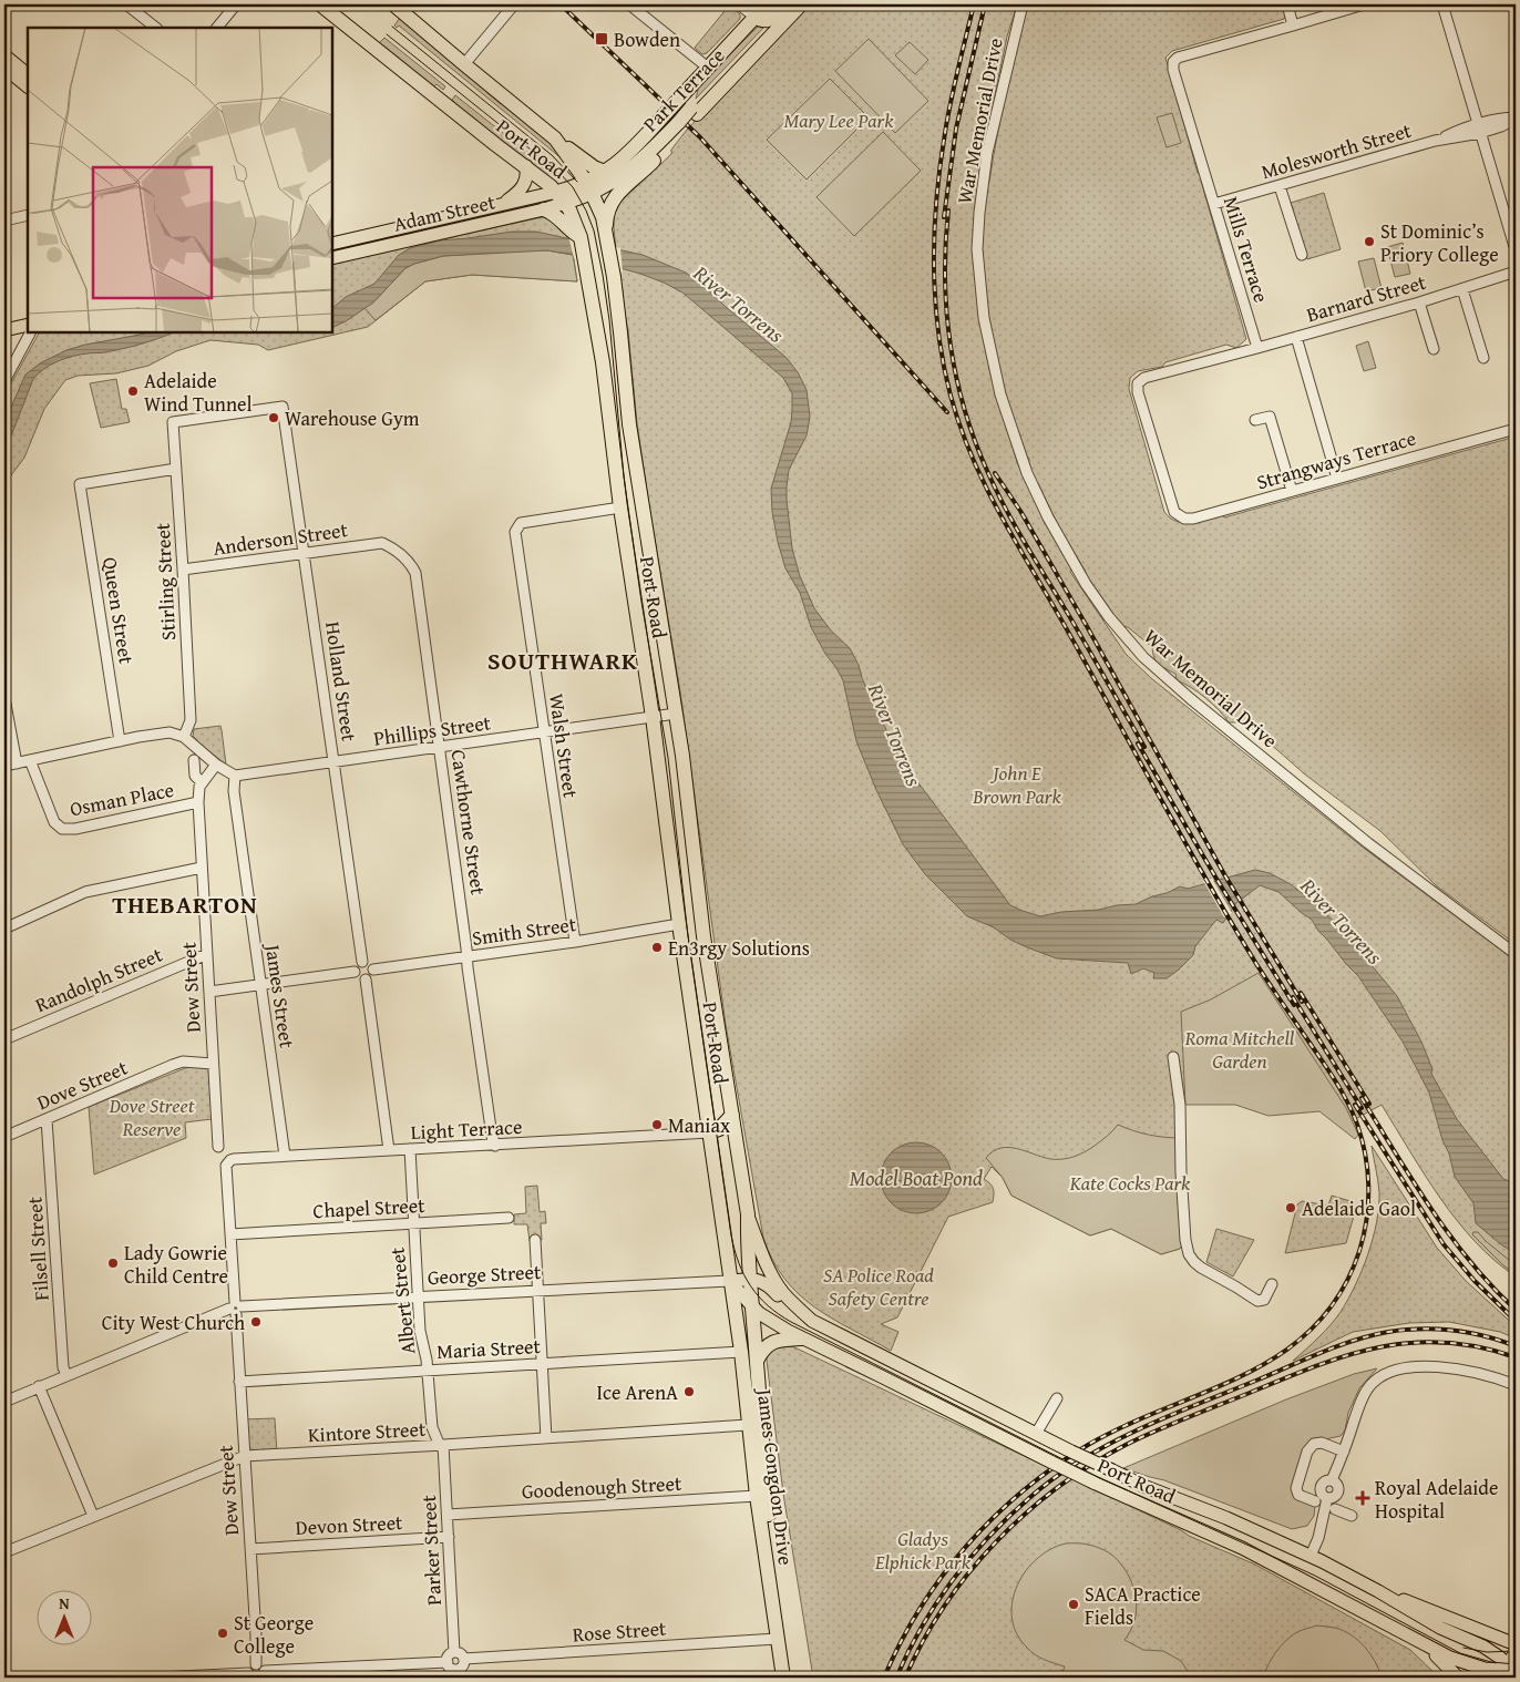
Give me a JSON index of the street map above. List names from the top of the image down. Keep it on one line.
{"streets":{"highway":["Park Terrace","Port Road","James Congdon Drive"],"main road":["Adam Street"],"street":["War Memorial Drive","Molesworth Street","Mills Terrace","Barnard Street","Strangways Terrace","Anderson Street","Stirling Street","Queen Street","Holland Street","Phillips Street","Walsh Street","Osman Place","Cawthorne Street","Smith Street","Randolph Street","Dew Street","James Street","Dove Street","Light Terrace","Chapel Street","Filsell Street","George Street","Albert Street","Maria Street","Kintore Street","Goodenough Street","Devon Street","Parker Street","Rose Street"]},"crossings":[["Park Terrace","Port Road"],["Port Road","Adam Street"],["Port Road","Phillips Street"],["Port Road","Walsh Street"],["Port Road","Smith Street"],["Port Road","Light Terrace"],["Port Road","George Street"],["Port Road","James Congdon Drive"],["Molesworth Street","Mills Terrace"],["Mills Terrace","Barnard Street"],["Mills Terrace","Strangways Terrace"],["Barnard Street","Strangways Terrace"],["Anderson Street","Stirling Street"],["Anderson Street","Holland Street"],["Anderson Street","Cawthorne Street"],["Stirling Street","Queen Street"],["Stirling Street","Holland Street"],["Holland Street","Phillips Street"],["Holland Street","Smith Street"],["Phillips Street","Walsh Street"],["Phillips Street","Cawthorne Street"],["Phillips Street","James Street"],["Walsh Street","Smith Street"],["Osman Place","Dew Street"],["Cawthorne Street","Smith Street"],["Cawthorne Street","Light Terrace"],["Randolph Street","Dew Street"],["Dew Street","Dove Street"],["Dew Street","Light Terrace"],["Dew Street","Chapel Street"],["Dew Street","George Street"],["Dew Street","Maria Street"],["Dew Street","Kintore Street"],["Dew Street","Devon Street"],["James Street","Light Terrace"],["Dove Street","Filsell Street"],["Light Terrace","Albert Street"],["Chapel Street","Albert Street"],["Filsell Street","George Street"],["George Street","Albert Street"],["George Street","James Congdon Drive"],["Albert Street","Maria Street"],["Albert Street","Kintore Street"],["Albert Street","Parker Street"],["Maria Street","James Congdon Drive"],["Kintore Street","James Congdon Drive"],["Kintore Street","Parker Street"],["James Congdon Drive","Goodenough Street"],["James Congdon Drive","Rose Street"],["Goodenough Street","Parker Street"],["Devon Street","Parker Street"],["Parker Street","Rose Street"]],"districts":["SOUTHWARK","THEBARTON"],"water":["River Torrens","Model Boat Pond"],"parks":["Mary Lee Park","John E Brown Park","Roma Mitchell Garden","Dove Street Reserve","Kate Cocks Park","SA Police Road Safety Centre","Gladys Elphick Park"],"places":{"transit":["Bowden"],"other":["St Dominic’s Priory College","Adelaide Wind Tunnel","Warehouse Gym","En3rgy Solutions","Maniax","Adelaide Gaol","Lady Gowrie Child Centre","City West Church","Ice ArenA","SACA Practice Fields","St George College"],"health":["Royal Adelaide Hospital"]},"north":"top"}
